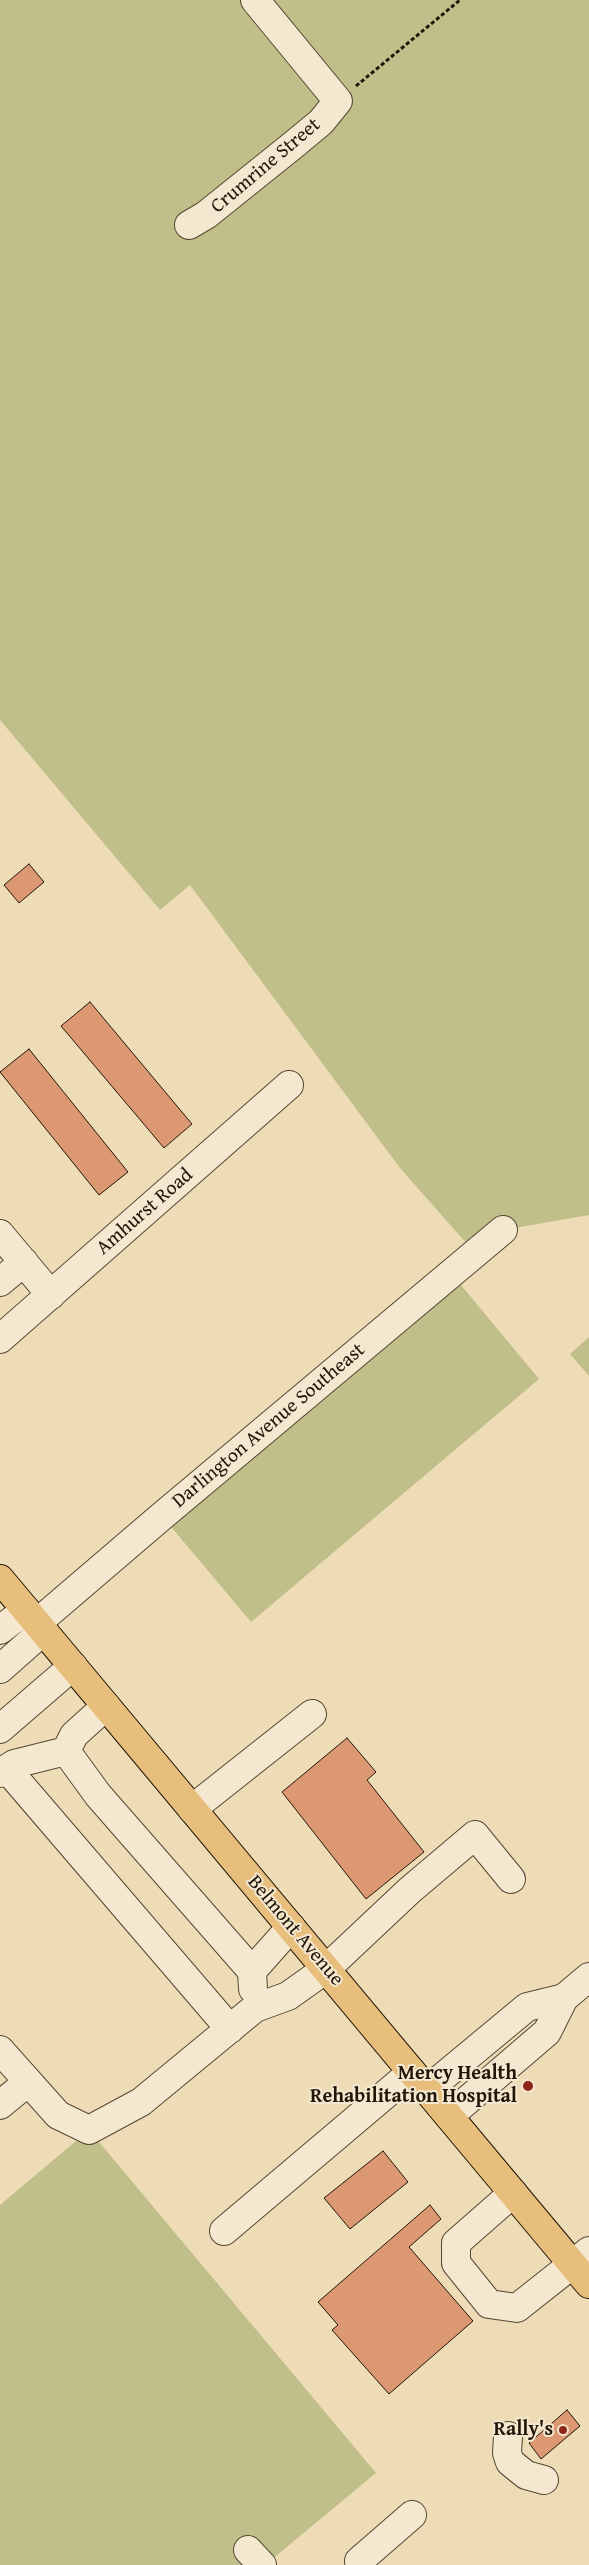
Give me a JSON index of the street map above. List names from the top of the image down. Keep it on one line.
{"streets":{"main road":["Belmont Avenue"],"street":["Crumrine Street","Amhurst Road","Darlington Avenue Southeast"]},"crossings":[["Darlington Avenue Southeast","Belmont Avenue"]],"places":["Mercy Health Rehabilitation Hospital","Rally's"]}
